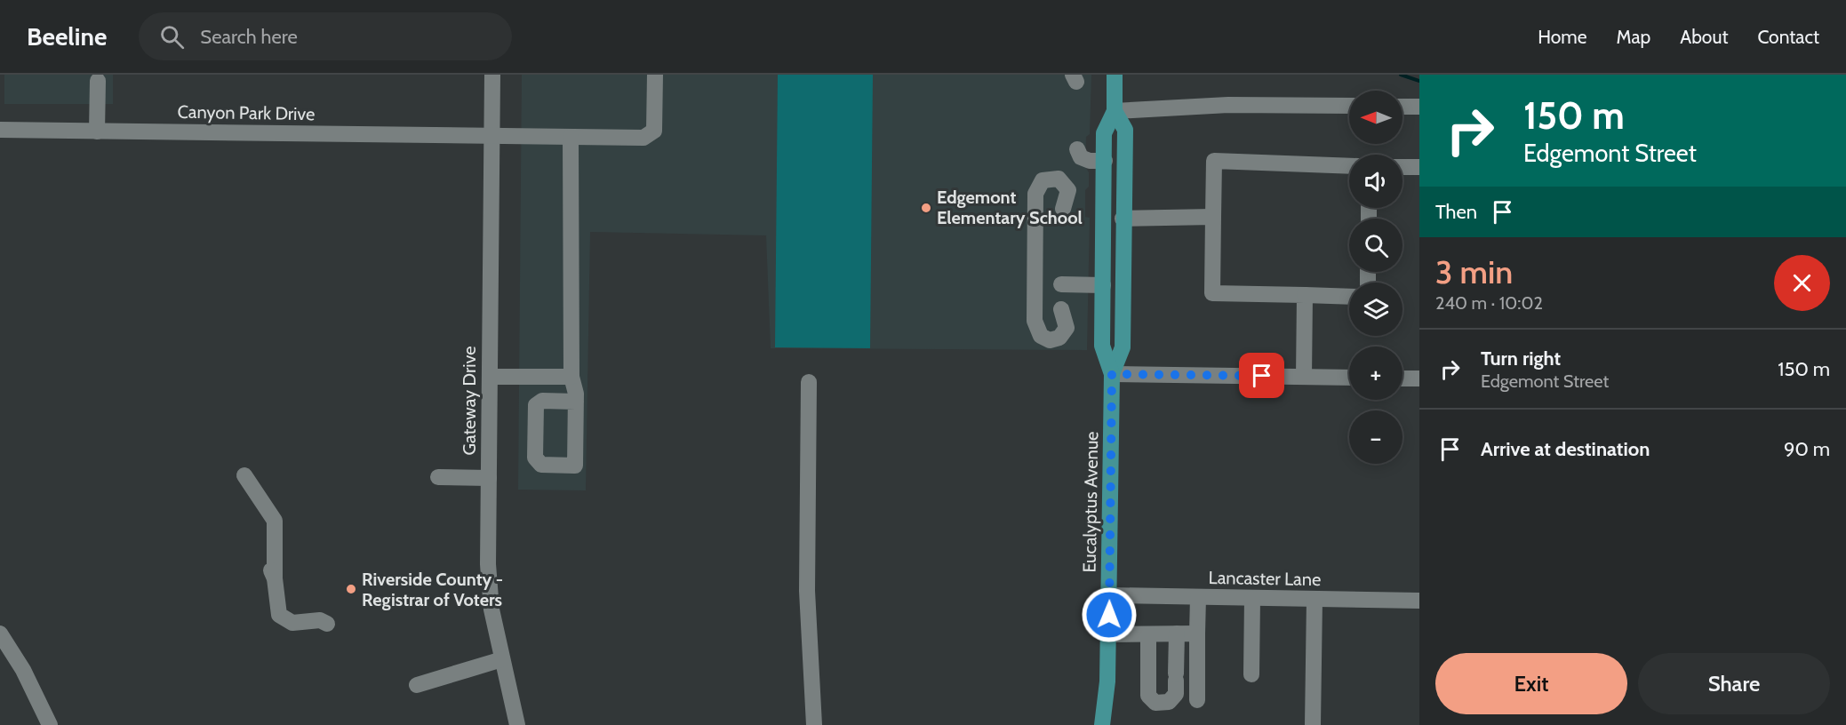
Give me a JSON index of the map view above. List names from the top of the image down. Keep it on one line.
{"streets":{"main road":["Eucalyptus Avenue"],"street":["Canyon Park Drive","Gateway Drive","Lancaster Lane"]},"crossings":[["Canyon Park Drive","Gateway Drive"],["Eucalyptus Avenue","Lancaster Lane"]],"places":["Edgemont Elementary School","Riverside County - Registrar of Voters"],"north":"left","page":{"header":"Beeline","search":"Search here","nav":["Home","Map","About","Contact"],"turn":["150 m","Edgemont Street"],"map_buttons":["+","−"],"then":"Then","heading":["3 min","240 m · 10:02"],"list":[{"name":"Turn right","note":"Edgemont Street","value":"150 m"},{"name":"Arrive at destination","value":"90 m"}],"buttons":["Exit","Share"]}}
